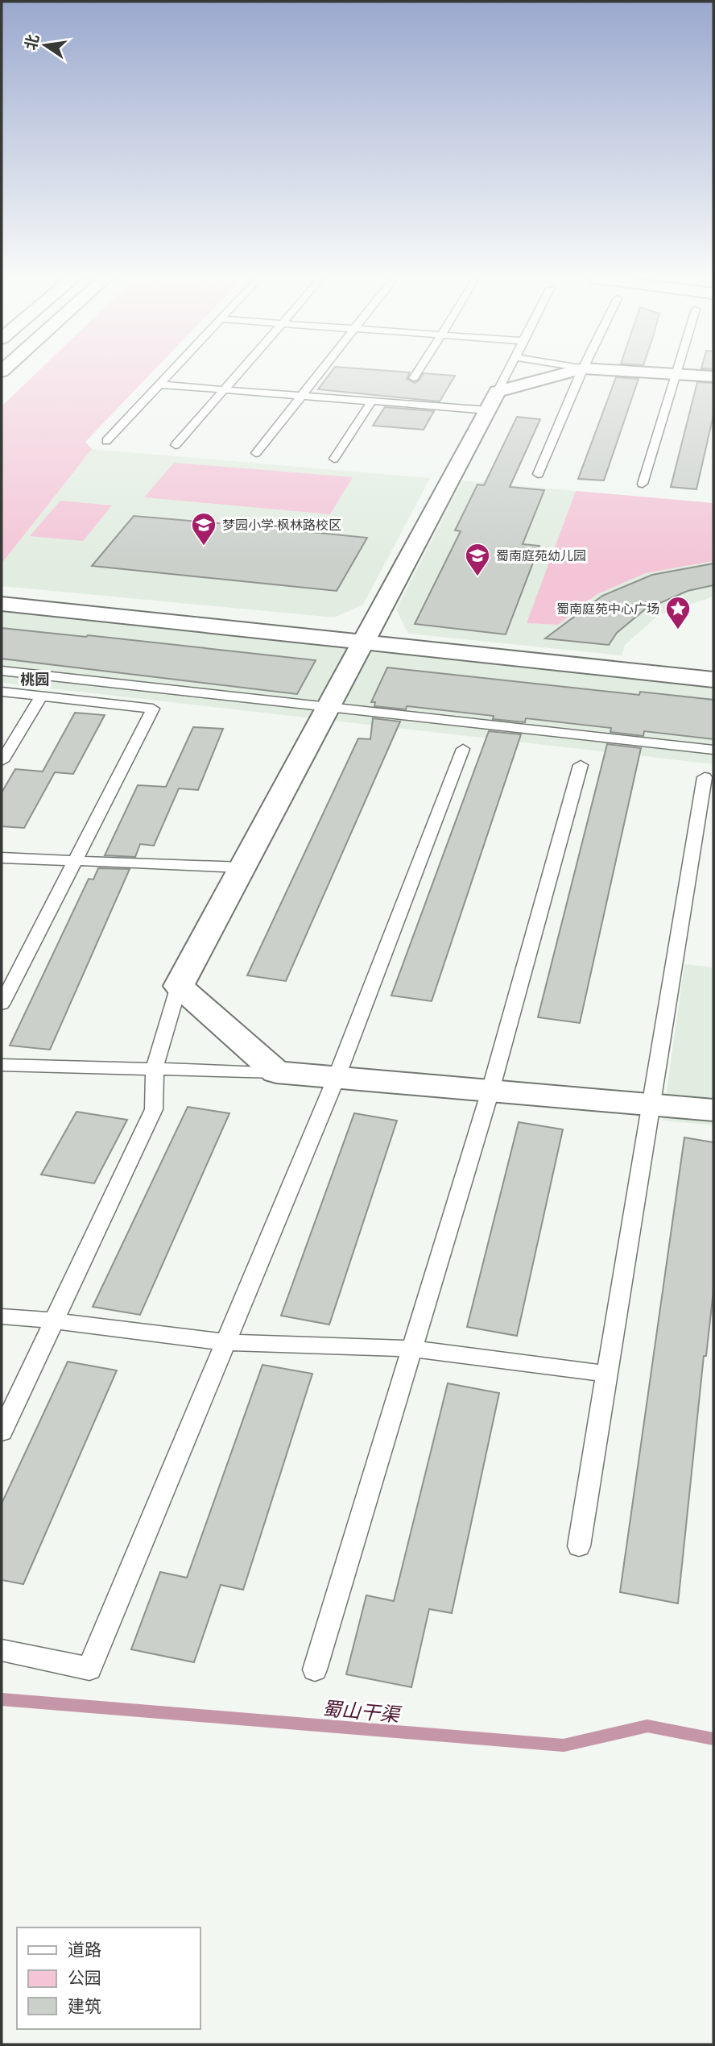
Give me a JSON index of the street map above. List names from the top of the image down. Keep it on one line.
{"districts":["桃园"],"water":["蜀山干渠"],"places":{"school or university":["梦园小学-枫林路校区","蜀南庭苑幼儿园"],"place":["蜀南庭苑中心广场"]},"legend":["道路","公园","建筑"],"north":"left"}
